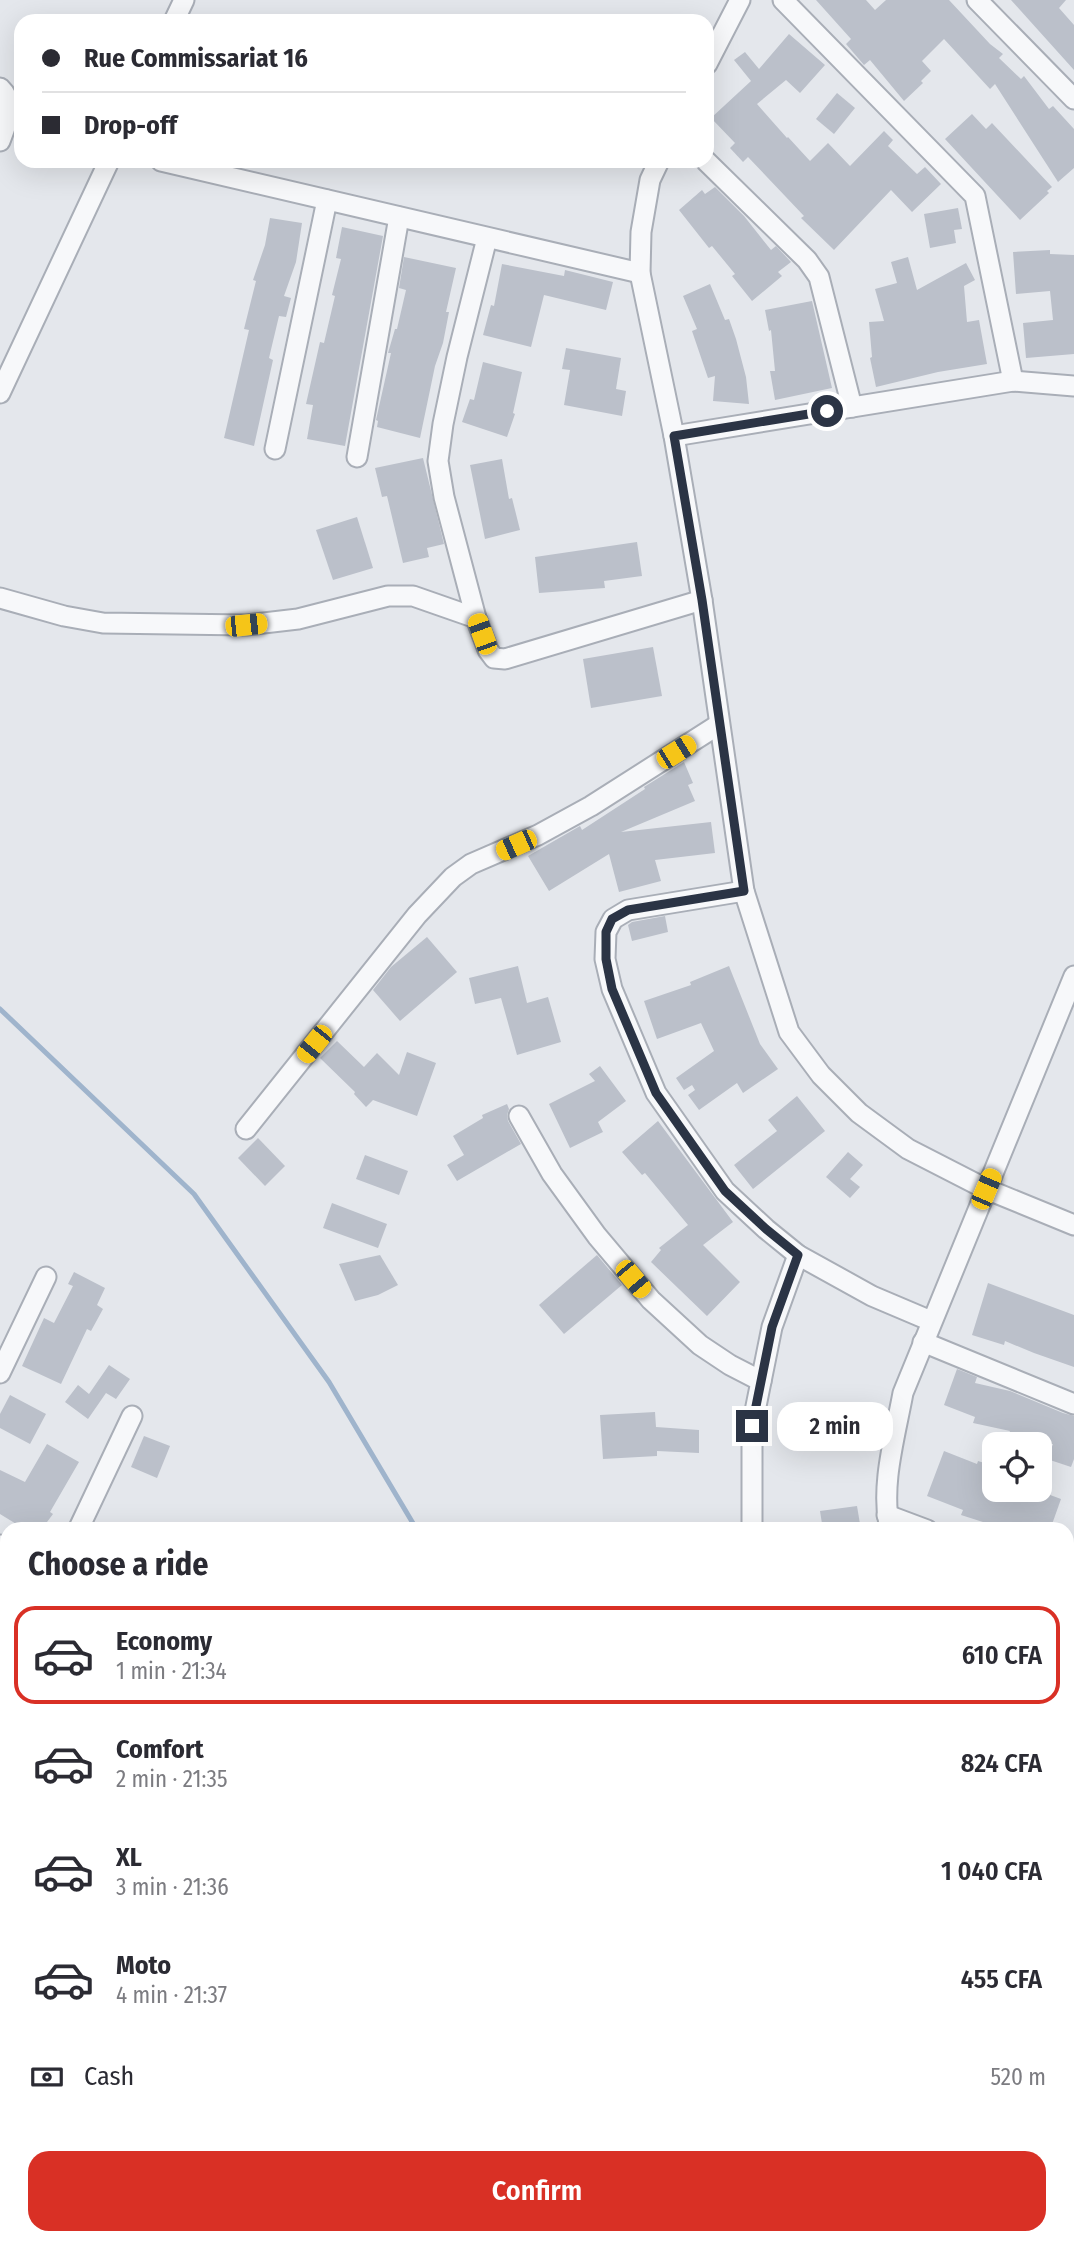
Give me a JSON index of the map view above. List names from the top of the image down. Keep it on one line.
{"page":{"banner":["Rue Commissariat 16","Drop-off"],"bubble":"2 min","heading":"Choose a ride","list":[{"name":"Economy","note":"1 min · 21:34","value":"610 CFA"},{"name":"Comfort","note":"2 min · 21:35","value":"824 CFA"},{"name":"XL","note":"3 min · 21:36","value":"1 040 CFA"},{"name":"Moto","note":"4 min · 21:37","value":"455 CFA"}],"pay":["Cash","520 m"],"buttons":"Confirm"}}
